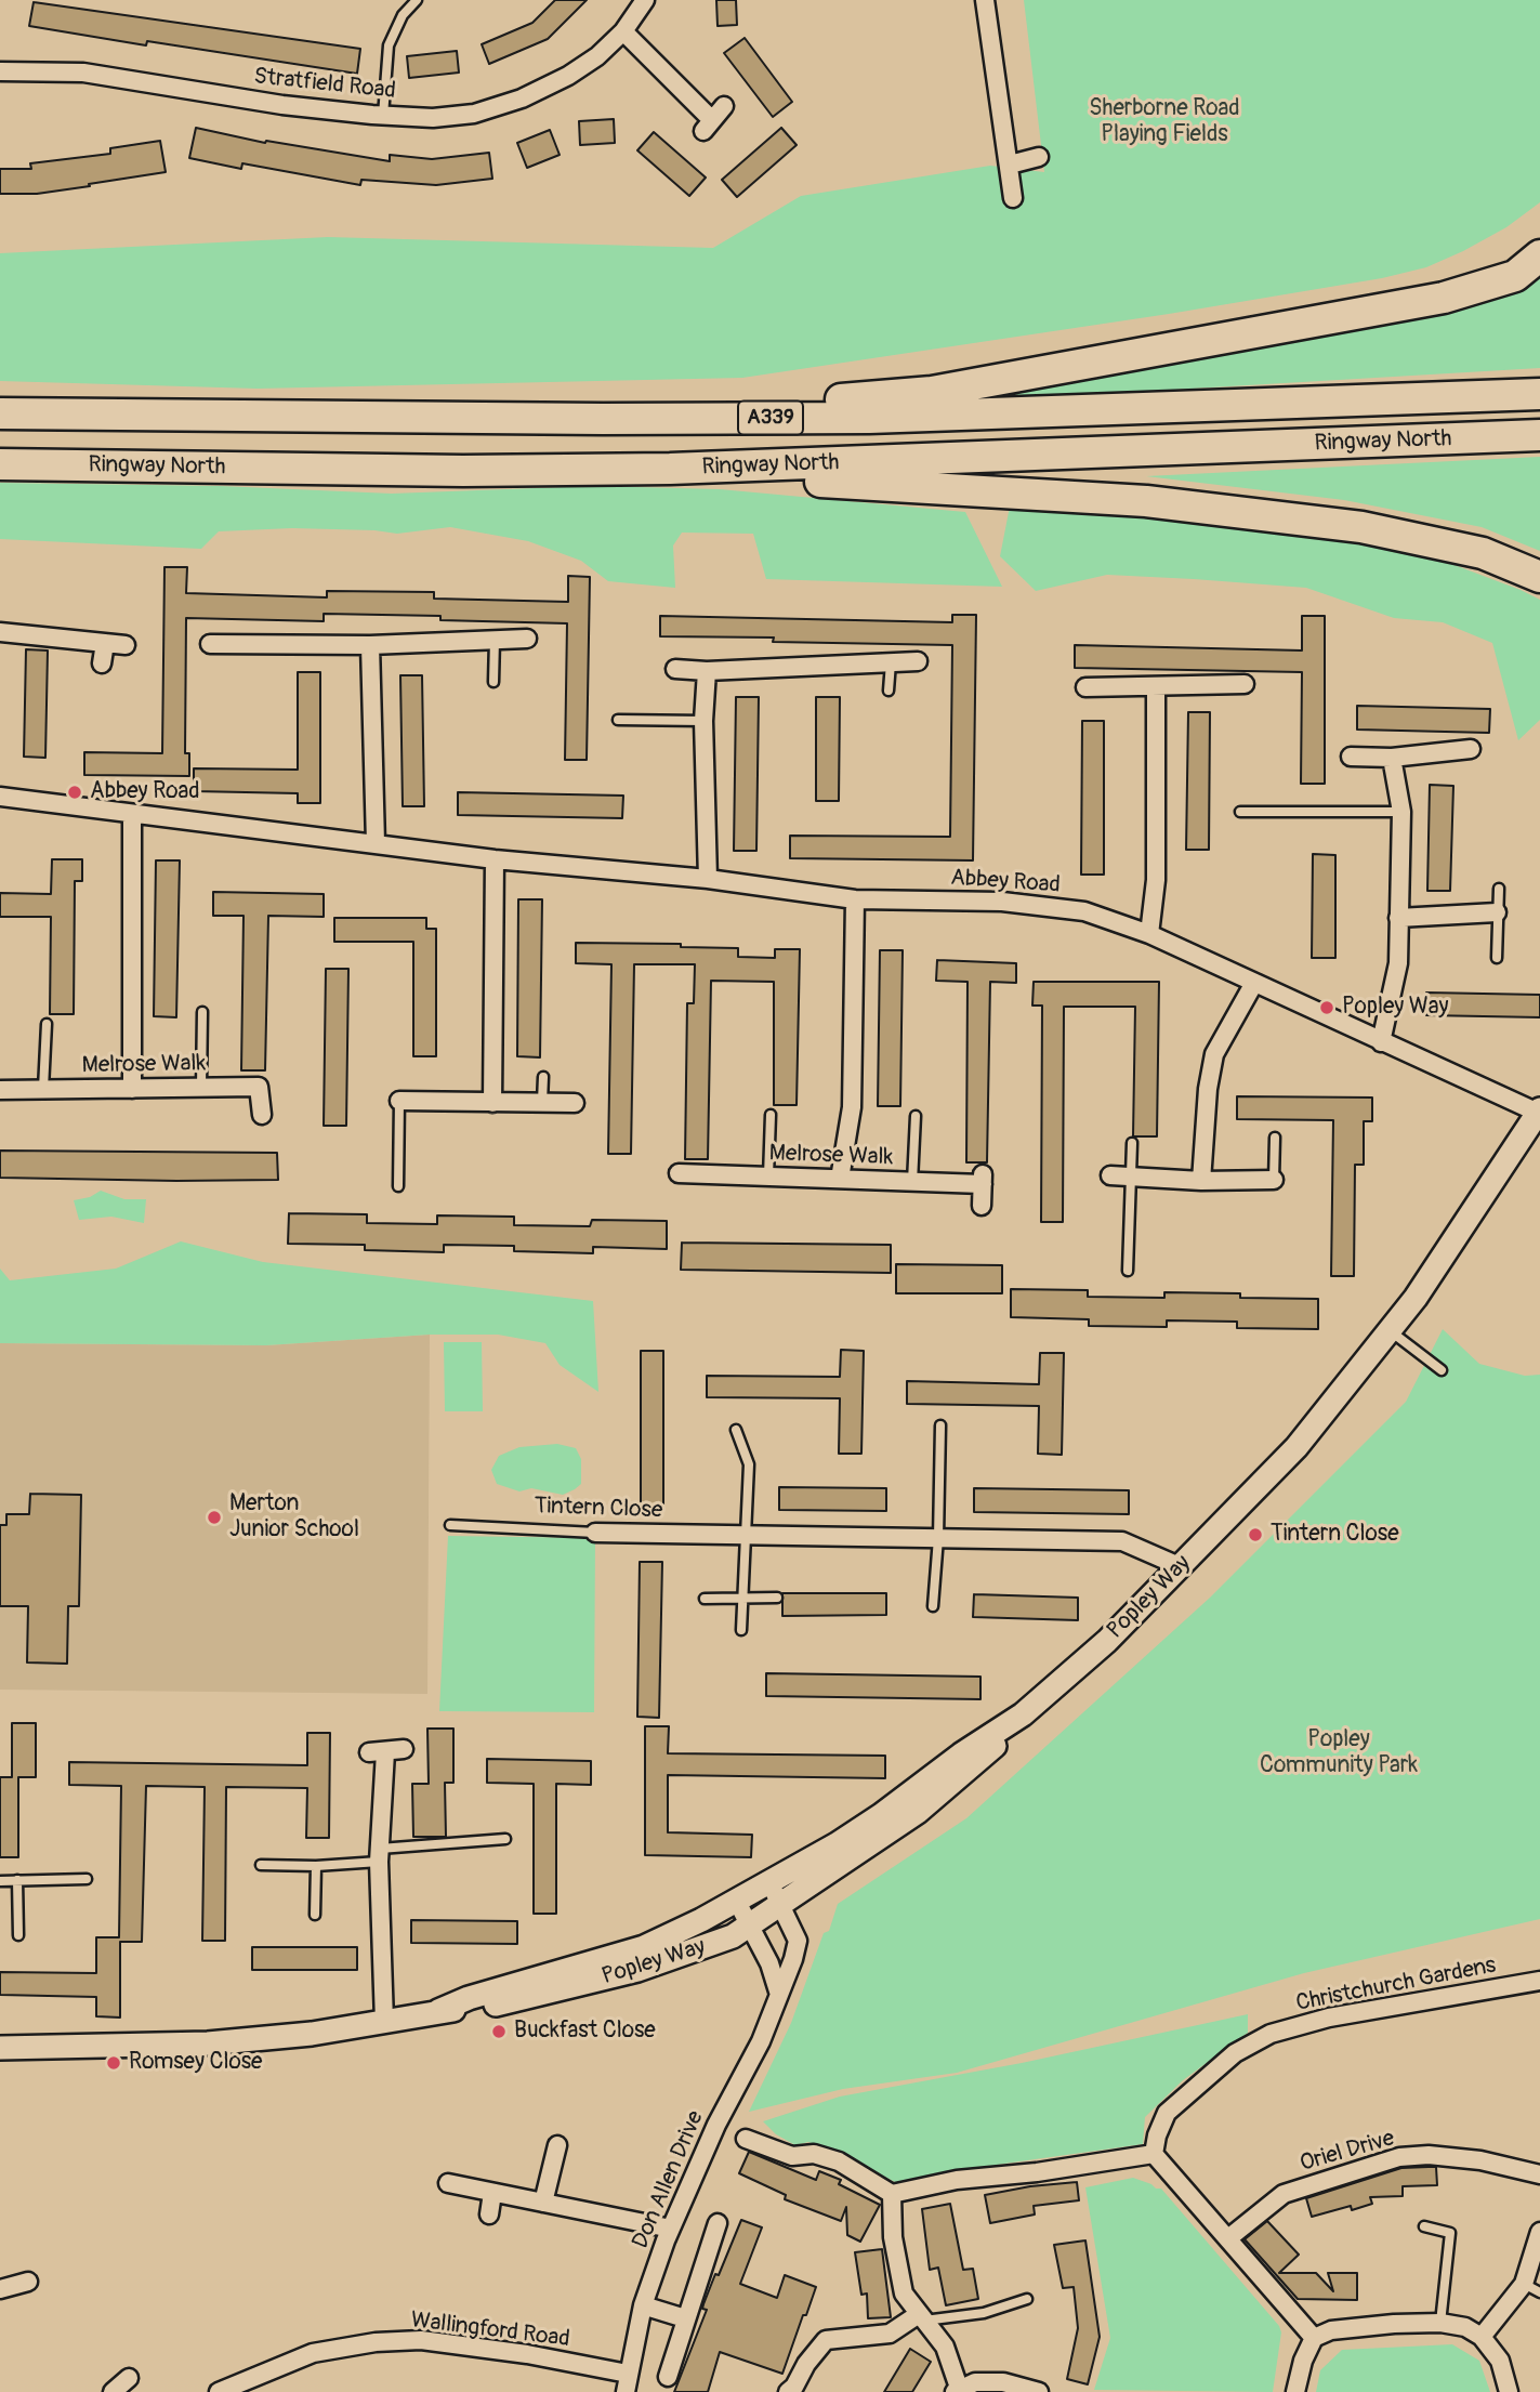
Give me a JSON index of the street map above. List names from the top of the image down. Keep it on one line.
{"streets":{"highway":["A339","Ringway North"],"street":["Stratfield Road","Abbey Road","Melrose Walk","Tintern Close","Popley Way","Christchurch Gardens","Oriel Drive","Don Allen Drive","Wallingford Road"]},"crossings":[["Abbey Road","Popley Way"],["Tintern Close","Popley Way"],["Popley Way","Don Allen Drive"],["Don Allen Drive","Wallingford Road"]],"parks":["Sherborne Road Playing Fields","Popley Community Park"],"places":["Abbey Road","Popley Way","Merton Junior School","Tintern Close","Buckfast Close","Romsey Close"]}
